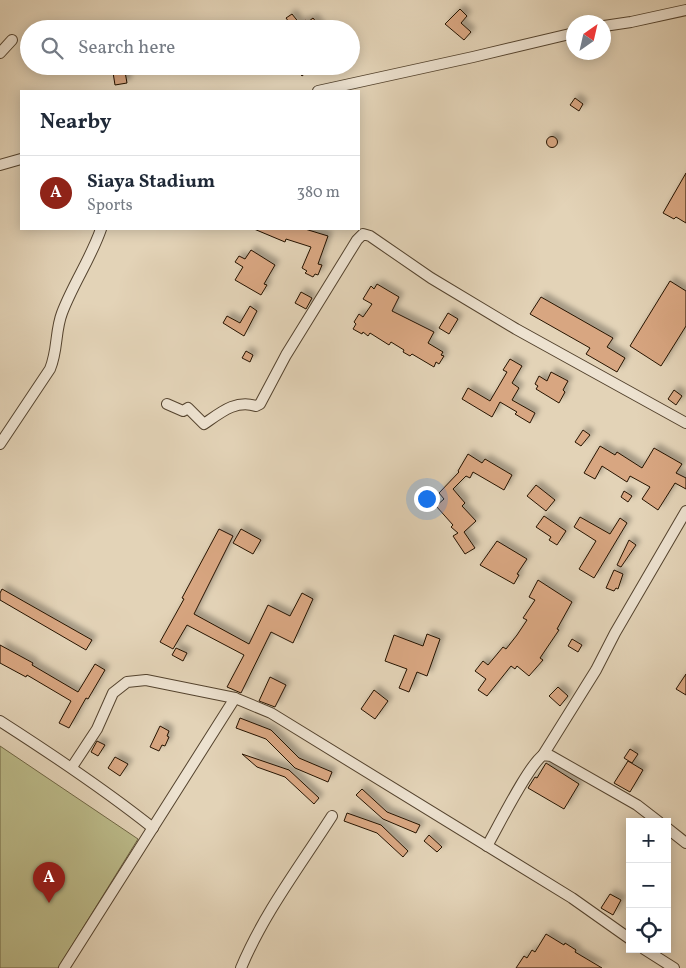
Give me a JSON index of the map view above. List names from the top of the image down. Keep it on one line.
{"north":"top right","page":{"search":"Search here","heading":"Nearby","list":[{"mark":"A","name":"Siaya Stadium","note":"Sports","value":"380 m"}],"map_buttons":["+","−"],"pins":"A"}}
